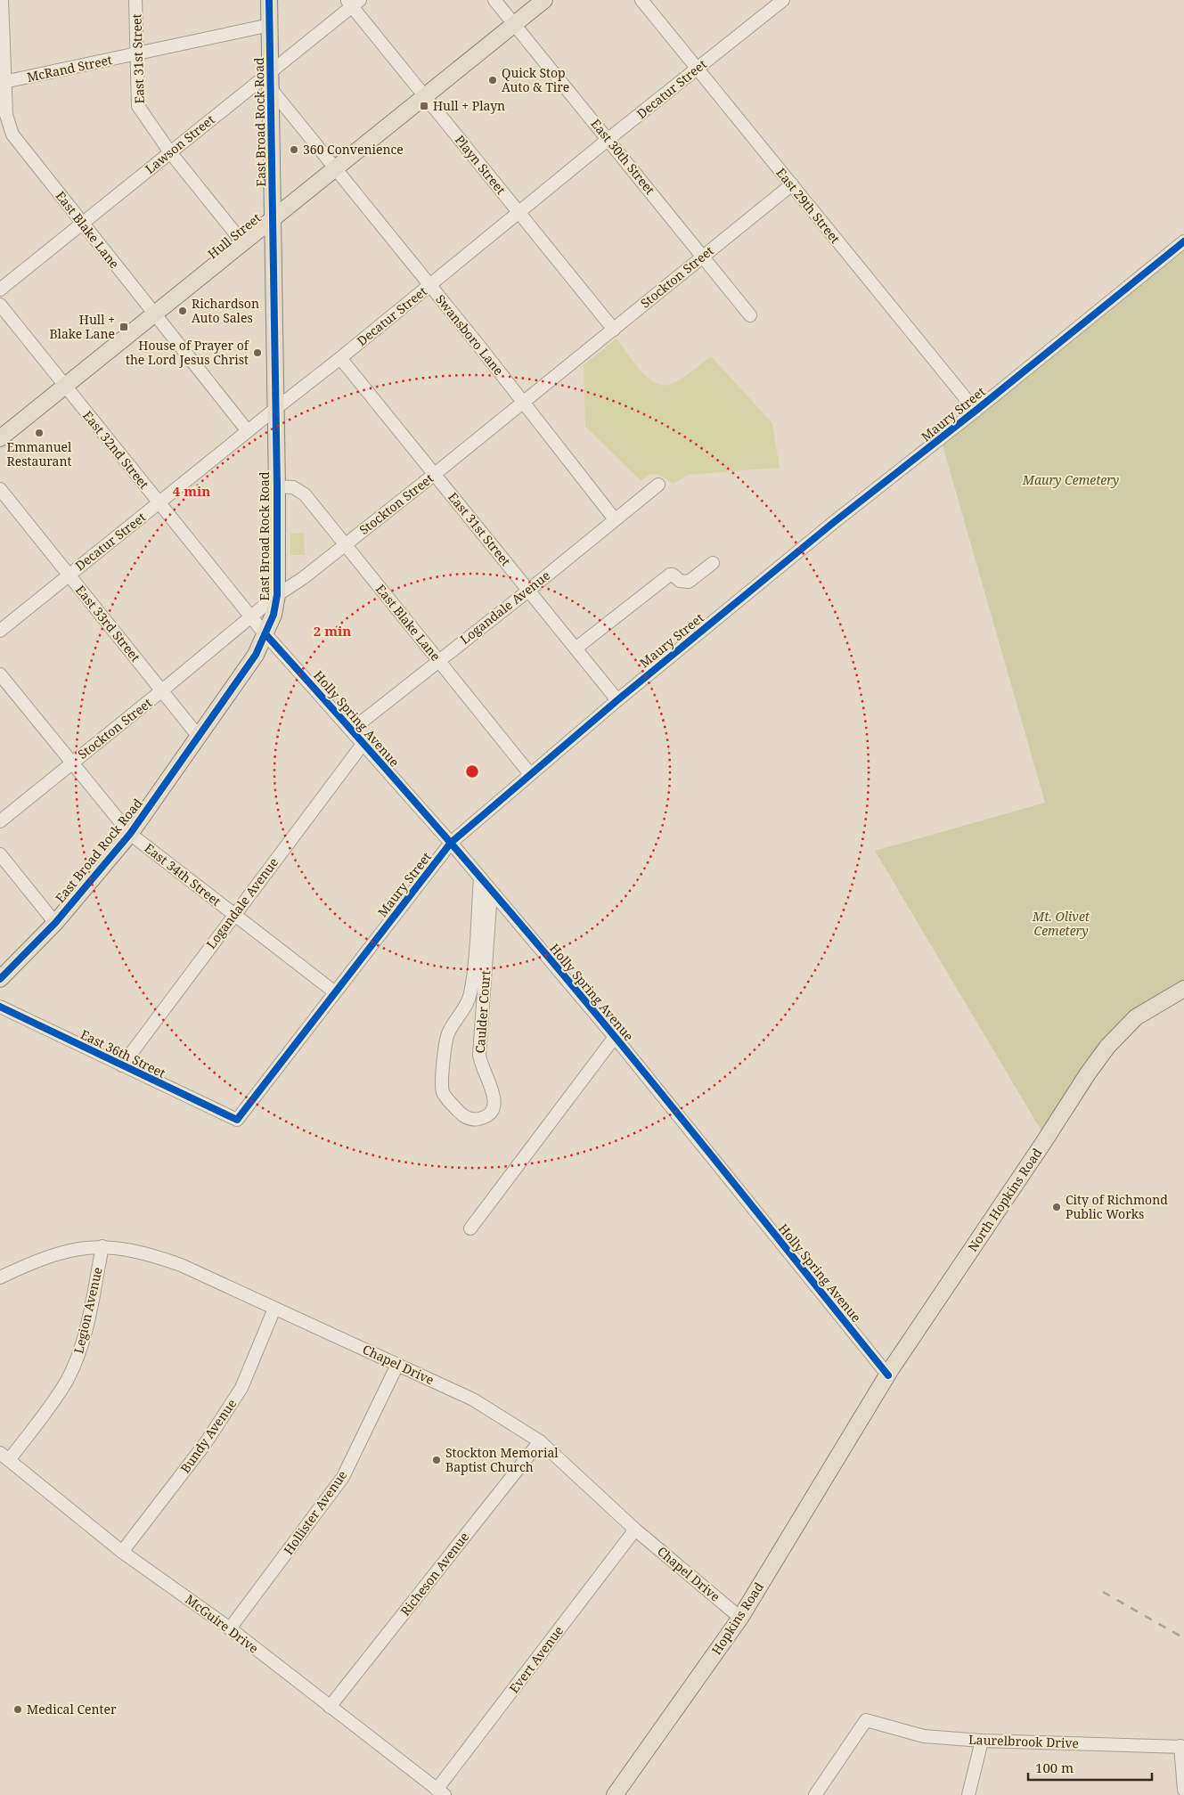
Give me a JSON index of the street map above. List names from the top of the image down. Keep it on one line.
{"streets":{"main road":["East Broad Rock Road","Hull Street","North Hopkins Road","Hopkins Road"],"street":["East 31st Street","McRand Street","Decatur Street","Lawson Street","East 30th Street","Playn Street","East 29th Street","East Blake Lane","Stockton Street","Swansboro Lane","Maury Street","East 32nd Street","Logandale Avenue","East 33rd Street","Holly Spring Avenue","East 34th Street","Caulder Court","East 36th Street","Legion Avenue","Chapel Drive","Bundy Avenue","Hollister Avenue","Richeson Avenue","McGuire Drive","Evert Avenue","Laurelbrook Drive"]},"crossings":[["East 31st Street","McRand Street"],["East 31st Street","Decatur Street"],["East 31st Street","Lawson Street"],["East 31st Street","Hull Street"],["East 31st Street","Stockton Street"],["East 31st Street","Maury Street"],["East 31st Street","Logandale Avenue"],["McRand Street","East Broad Rock Road"],["McRand Street","East Blake Lane"],["Decatur Street","East Broad Rock Road"],["Decatur Street","East 30th Street"],["Decatur Street","Playn Street"],["Decatur Street","East 29th Street"],["Decatur Street","East Blake Lane"],["Decatur Street","Swansboro Lane"],["Decatur Street","East 32nd Street"],["Decatur Street","East 33rd Street"],["East Broad Rock Road","Lawson Street"],["East Broad Rock Road","East Blake Lane"],["East Broad Rock Road","Hull Street"],["East Broad Rock Road","Stockton Street"],["East Broad Rock Road","Swansboro Lane"],["East Broad Rock Road","East 32nd Street"],["East Broad Rock Road","East 33rd Street"],["East Broad Rock Road","Holly Spring Avenue"],["East Broad Rock Road","East 34th Street"],["Lawson Street","Playn Street"],["Lawson Street","East Blake Lane"],["East 30th Street","Hull Street"],["East 30th Street","Stockton Street"],["Playn Street","Hull Street"],["Playn Street","Stockton Street"],["East 29th Street","Stockton Street"],["East 29th Street","Maury Street"],["East Blake Lane","Hull Street"],["East Blake Lane","Stockton Street"],["East Blake Lane","Maury Street"],["East Blake Lane","Logandale Avenue"],["Hull Street","Swansboro Lane"],["Hull Street","East 32nd Street"],["Stockton Street","Swansboro Lane"],["Stockton Street","East 32nd Street"],["Stockton Street","East 33rd Street"],["Stockton Street","East 34th Street"],["Swansboro Lane","Logandale Avenue"],["Maury Street","Holly Spring Avenue"],["Maury Street","East 34th Street"],["Maury Street","East 36th Street"],["East 32nd Street","Holly Spring Avenue"],["Logandale Avenue","Holly Spring Avenue"],["Logandale Avenue","East 34th Street"],["Logandale Avenue","East 36th Street"],["Holly Spring Avenue","Caulder Court"],["Holly Spring Avenue","North Hopkins Road"],["North Hopkins Road","Hopkins Road"],["Legion Avenue","Chapel Drive"],["Legion Avenue","McGuire Drive"],["Chapel Drive","Bundy Avenue"],["Chapel Drive","Hollister Avenue"],["Chapel Drive","Richeson Avenue"],["Chapel Drive","Hopkins Road"],["Chapel Drive","Evert Avenue"],["Bundy Avenue","McGuire Drive"],["Hollister Avenue","McGuire Drive"],["Richeson Avenue","McGuire Drive"],["McGuire Drive","Evert Avenue"]],"parks":["Maury Cemetery","Mt. Olivet Cemetery"],"places":{"other":["Quick Stop Auto & Tire","360 Convenience","Richardson Auto Sales","House of Prayer of the Lord Jesus Christ","Emmanuel Restaurant","City of Richmond Public Works","Stockton Memorial Baptist Church","Medical Center"],"transit":["Hull + Playn","Hull + Blake Lane"]},"scale_bar":"100 m","rings":["4 min","2 min"]}
